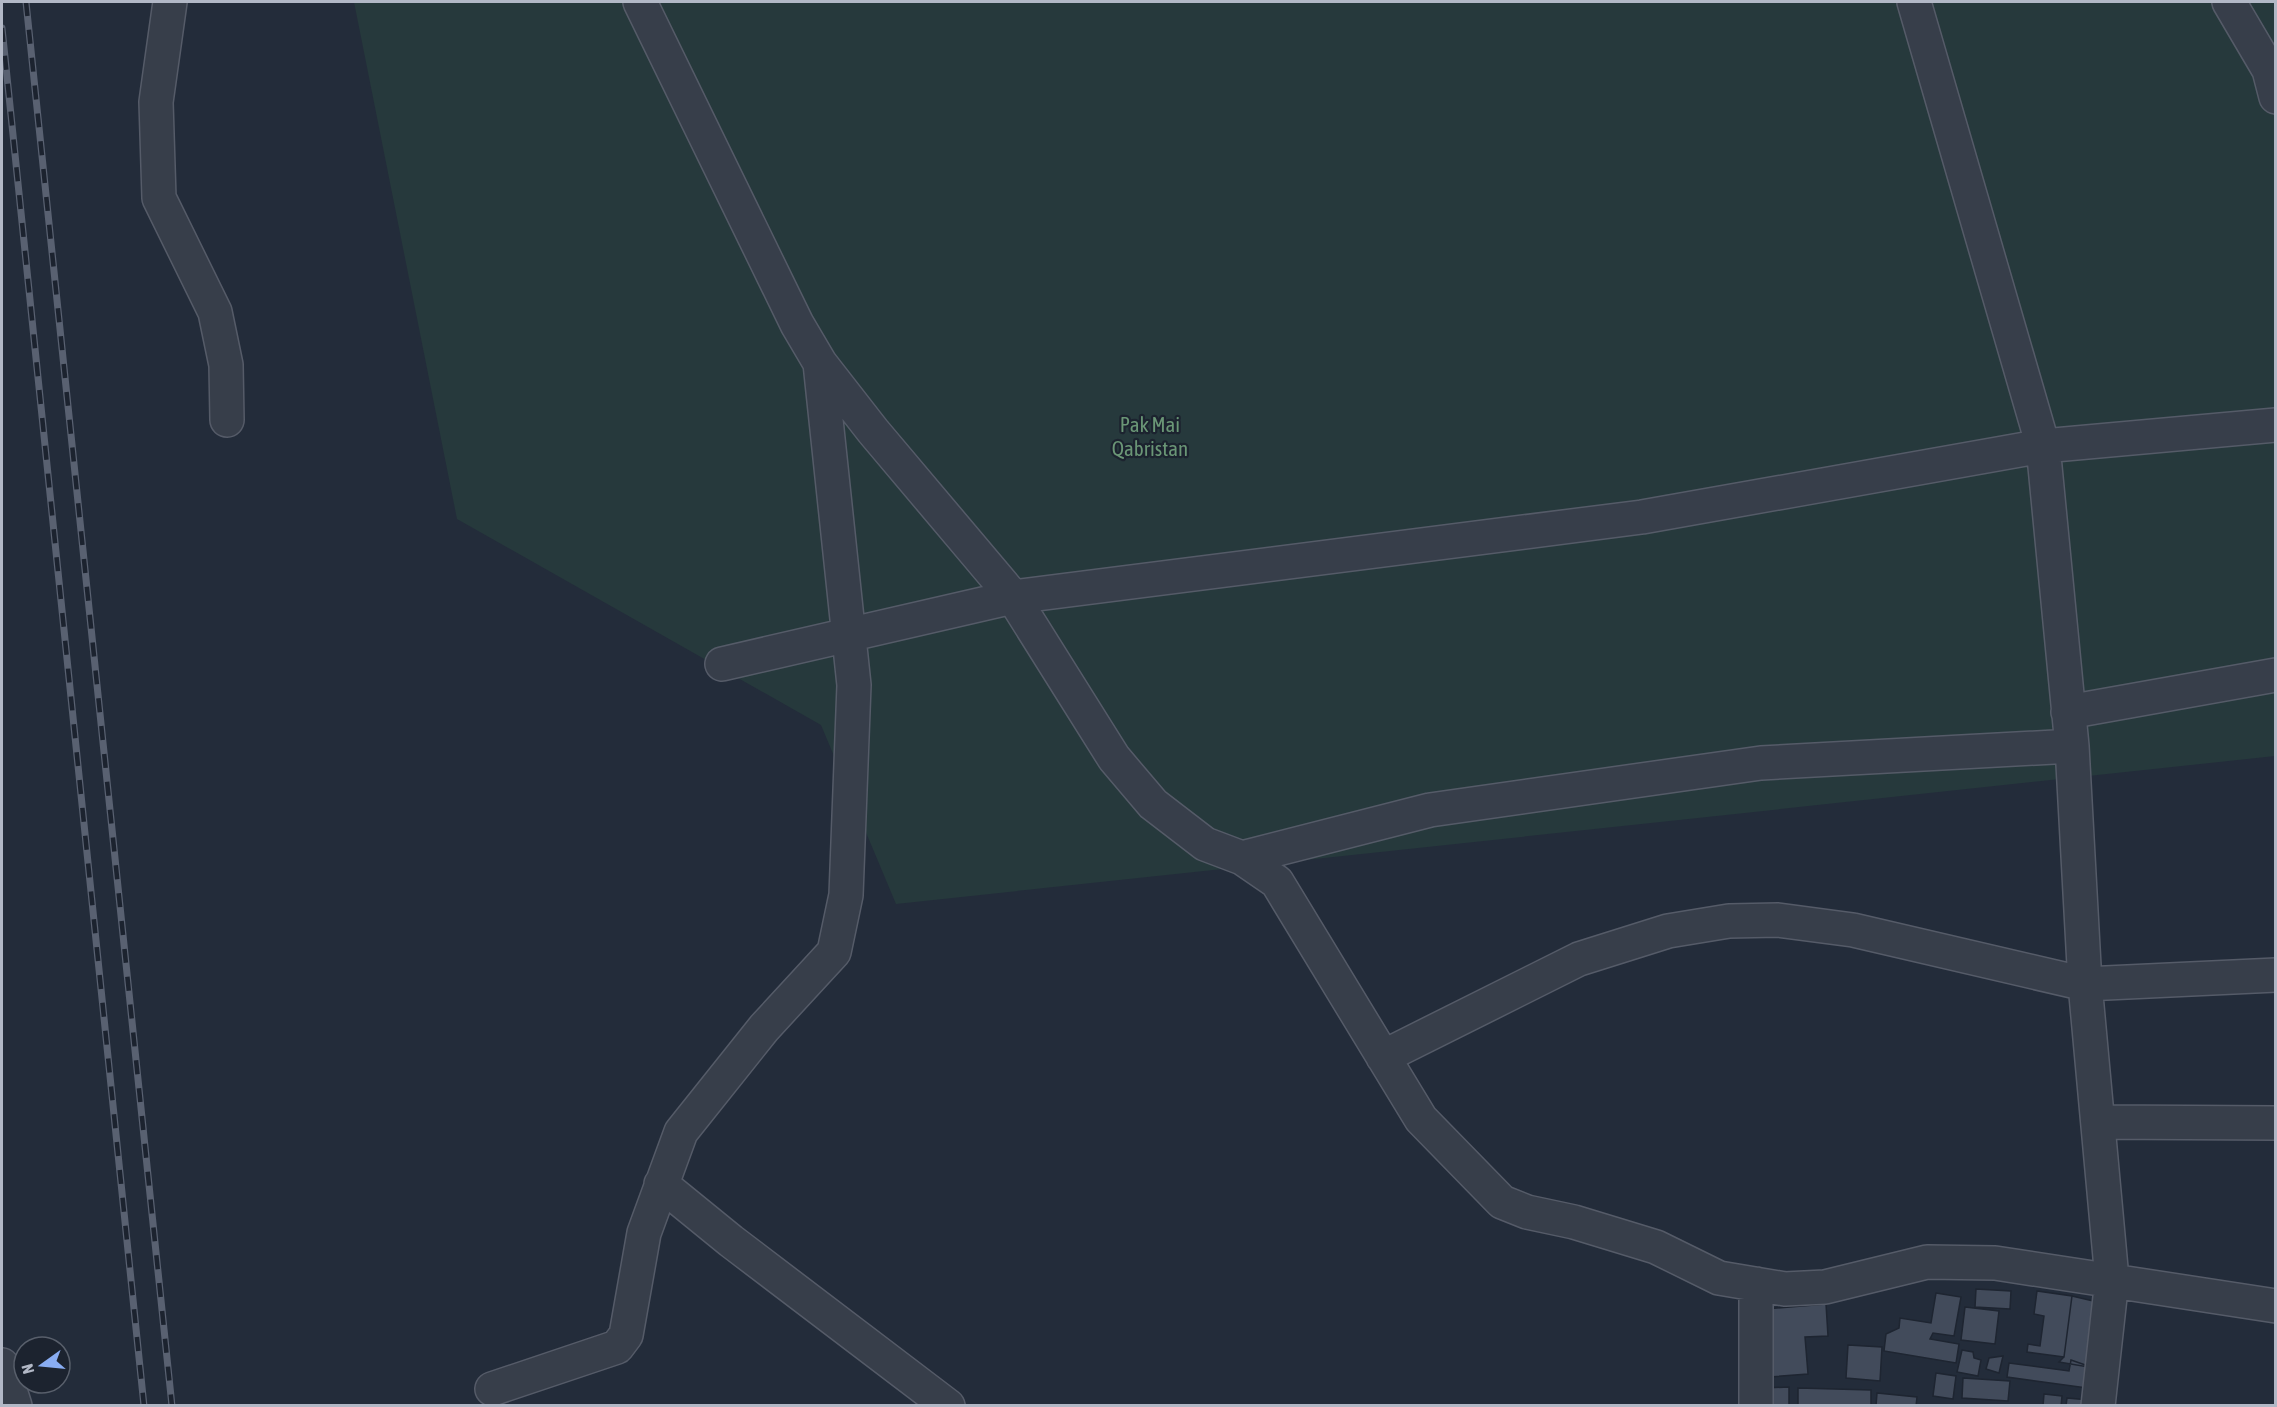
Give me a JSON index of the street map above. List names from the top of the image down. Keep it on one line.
{"parks":["Pak Mai Qabristan"],"north":"left"}
